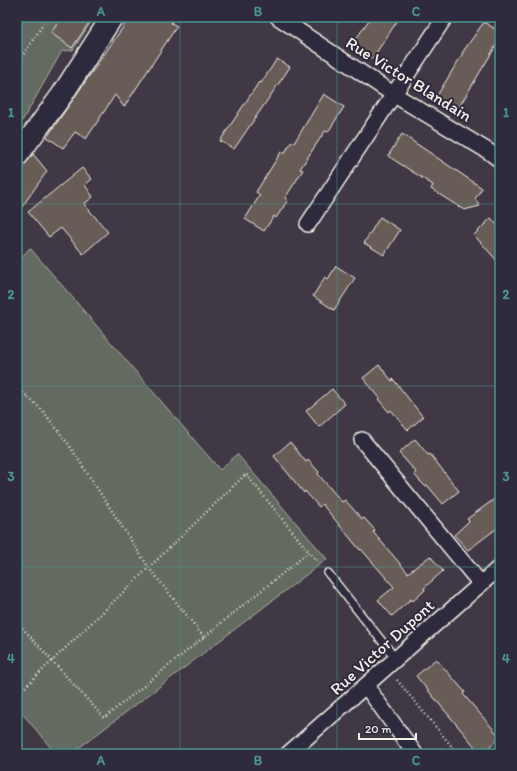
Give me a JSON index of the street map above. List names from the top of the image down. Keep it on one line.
{"streets":{"street":["Rue Victor Blandain","Rue Victor Dupont"]},"scale_bar":"20 m","grid":{"columns":["A","B","C"],"rows":["1","2","3","4"]}}
